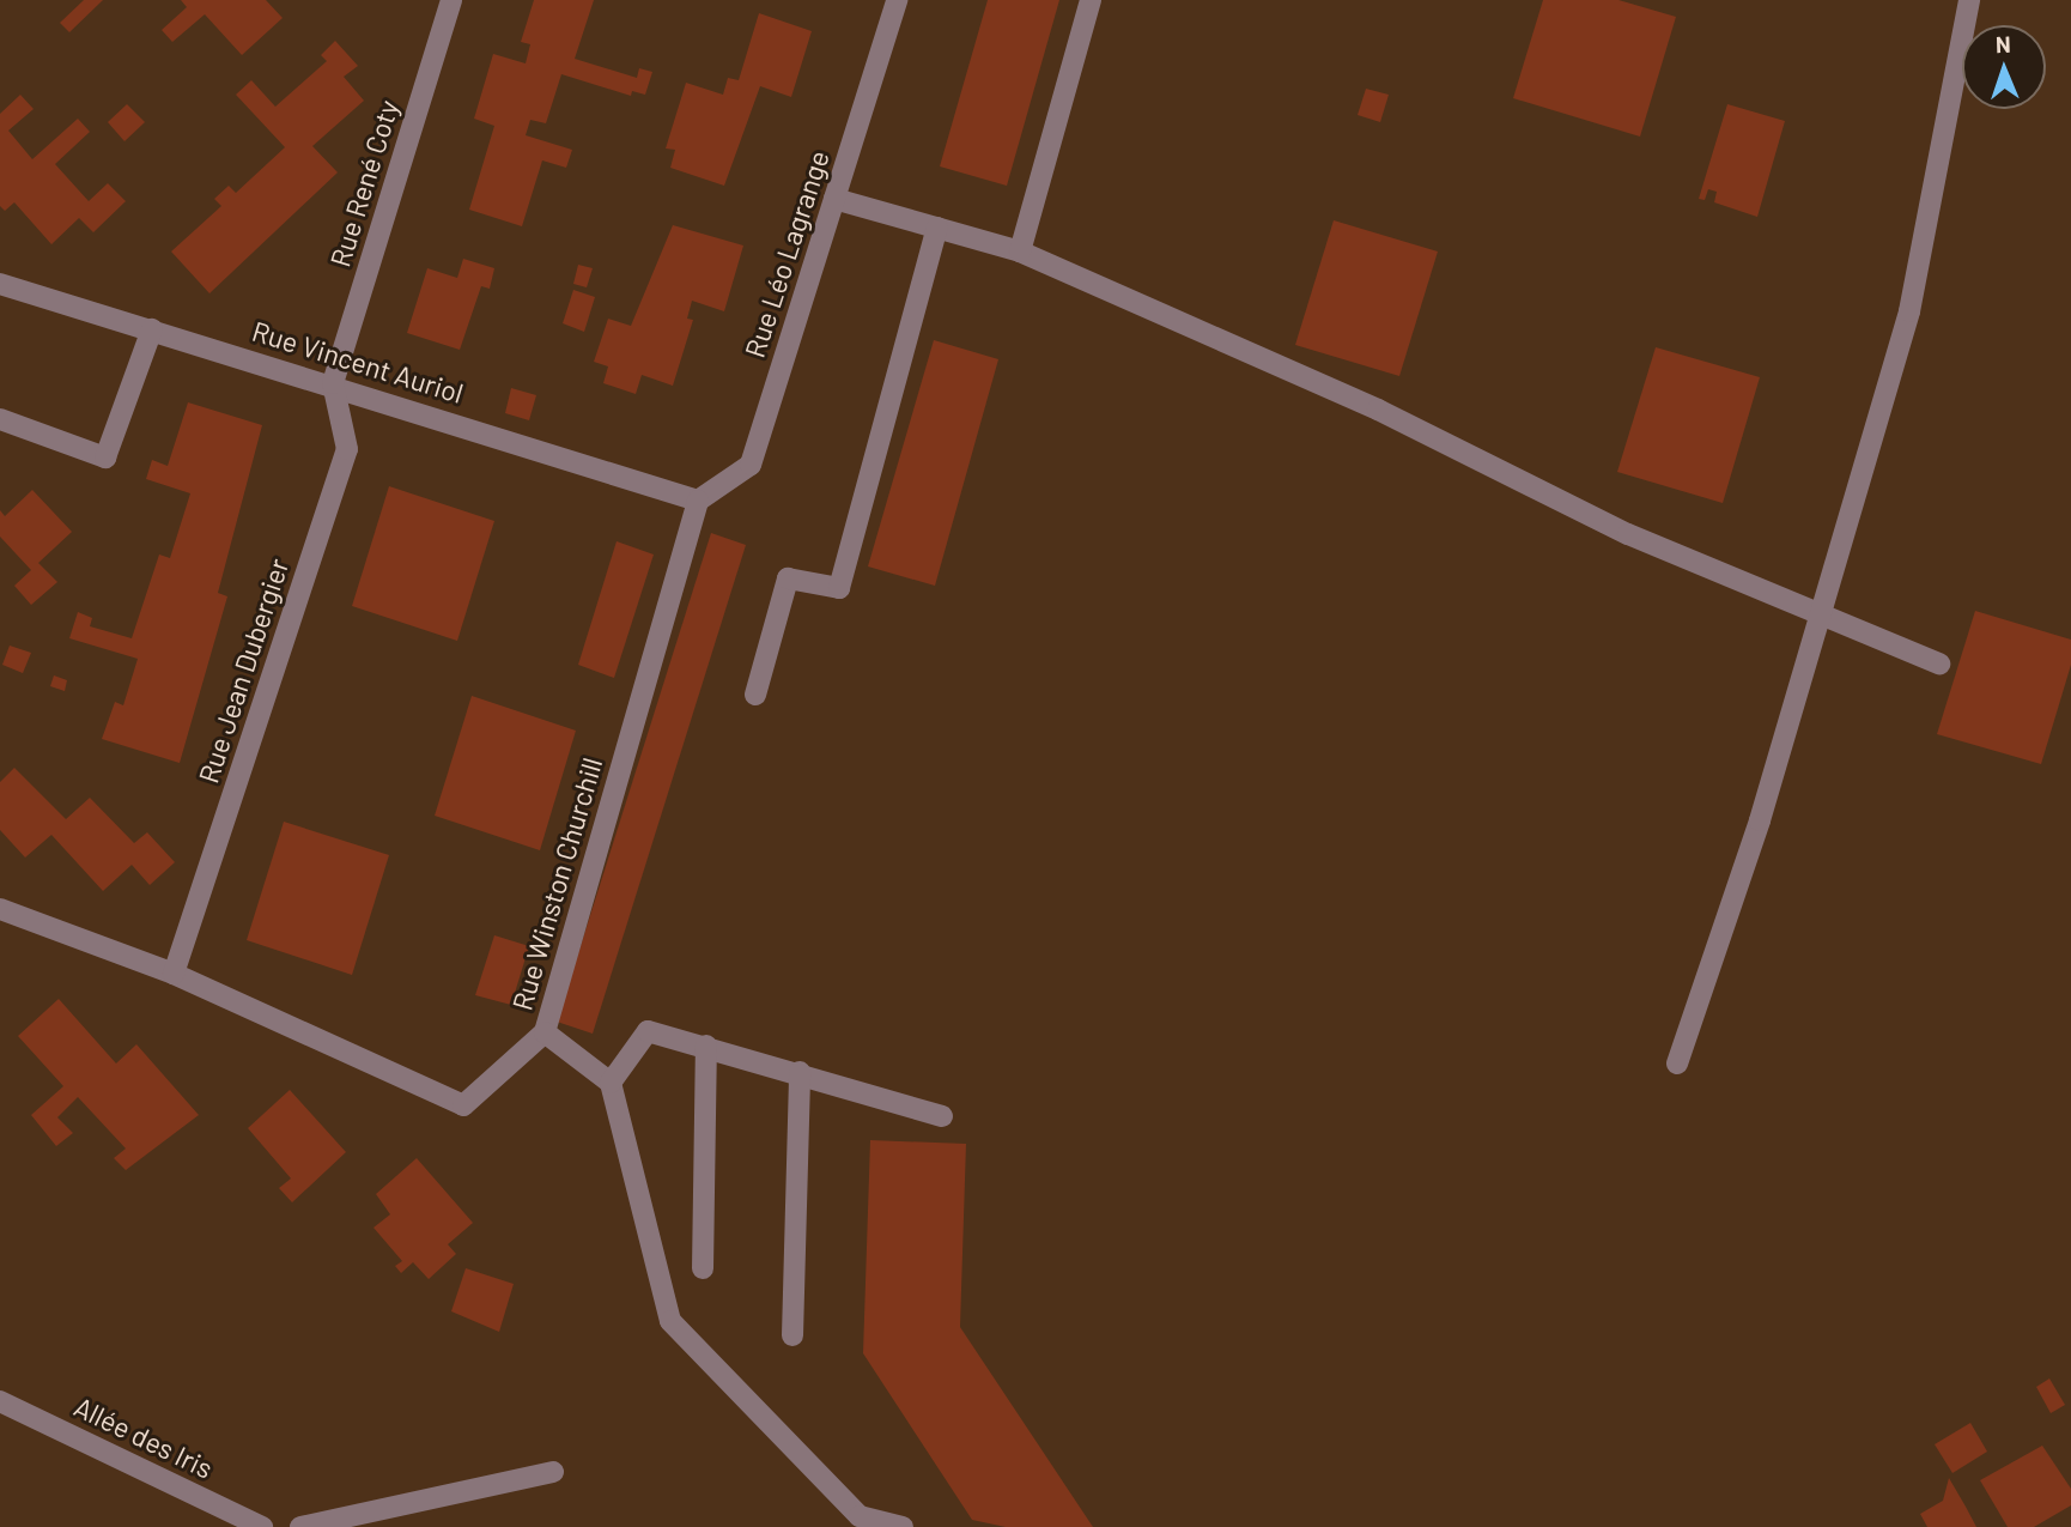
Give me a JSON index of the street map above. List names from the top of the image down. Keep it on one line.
{"streets":{"street":["Rue René Coty","Rue Léo Lagrange","Rue Vincent Auriol","Rue Jean Dubergier","Rue Winston Churchill","Allée des Iris"]},"crossings":[["Rue René Coty","Rue Vincent Auriol"],["Rue René Coty","Rue Jean Dubergier"],["Rue Léo Lagrange","Rue Vincent Auriol"],["Rue Léo Lagrange","Rue Winston Churchill"],["Rue Vincent Auriol","Rue Jean Dubergier"],["Rue Vincent Auriol","Rue Winston Churchill"],["Rue Jean Dubergier","Rue Winston Churchill"]],"north":"top"}
